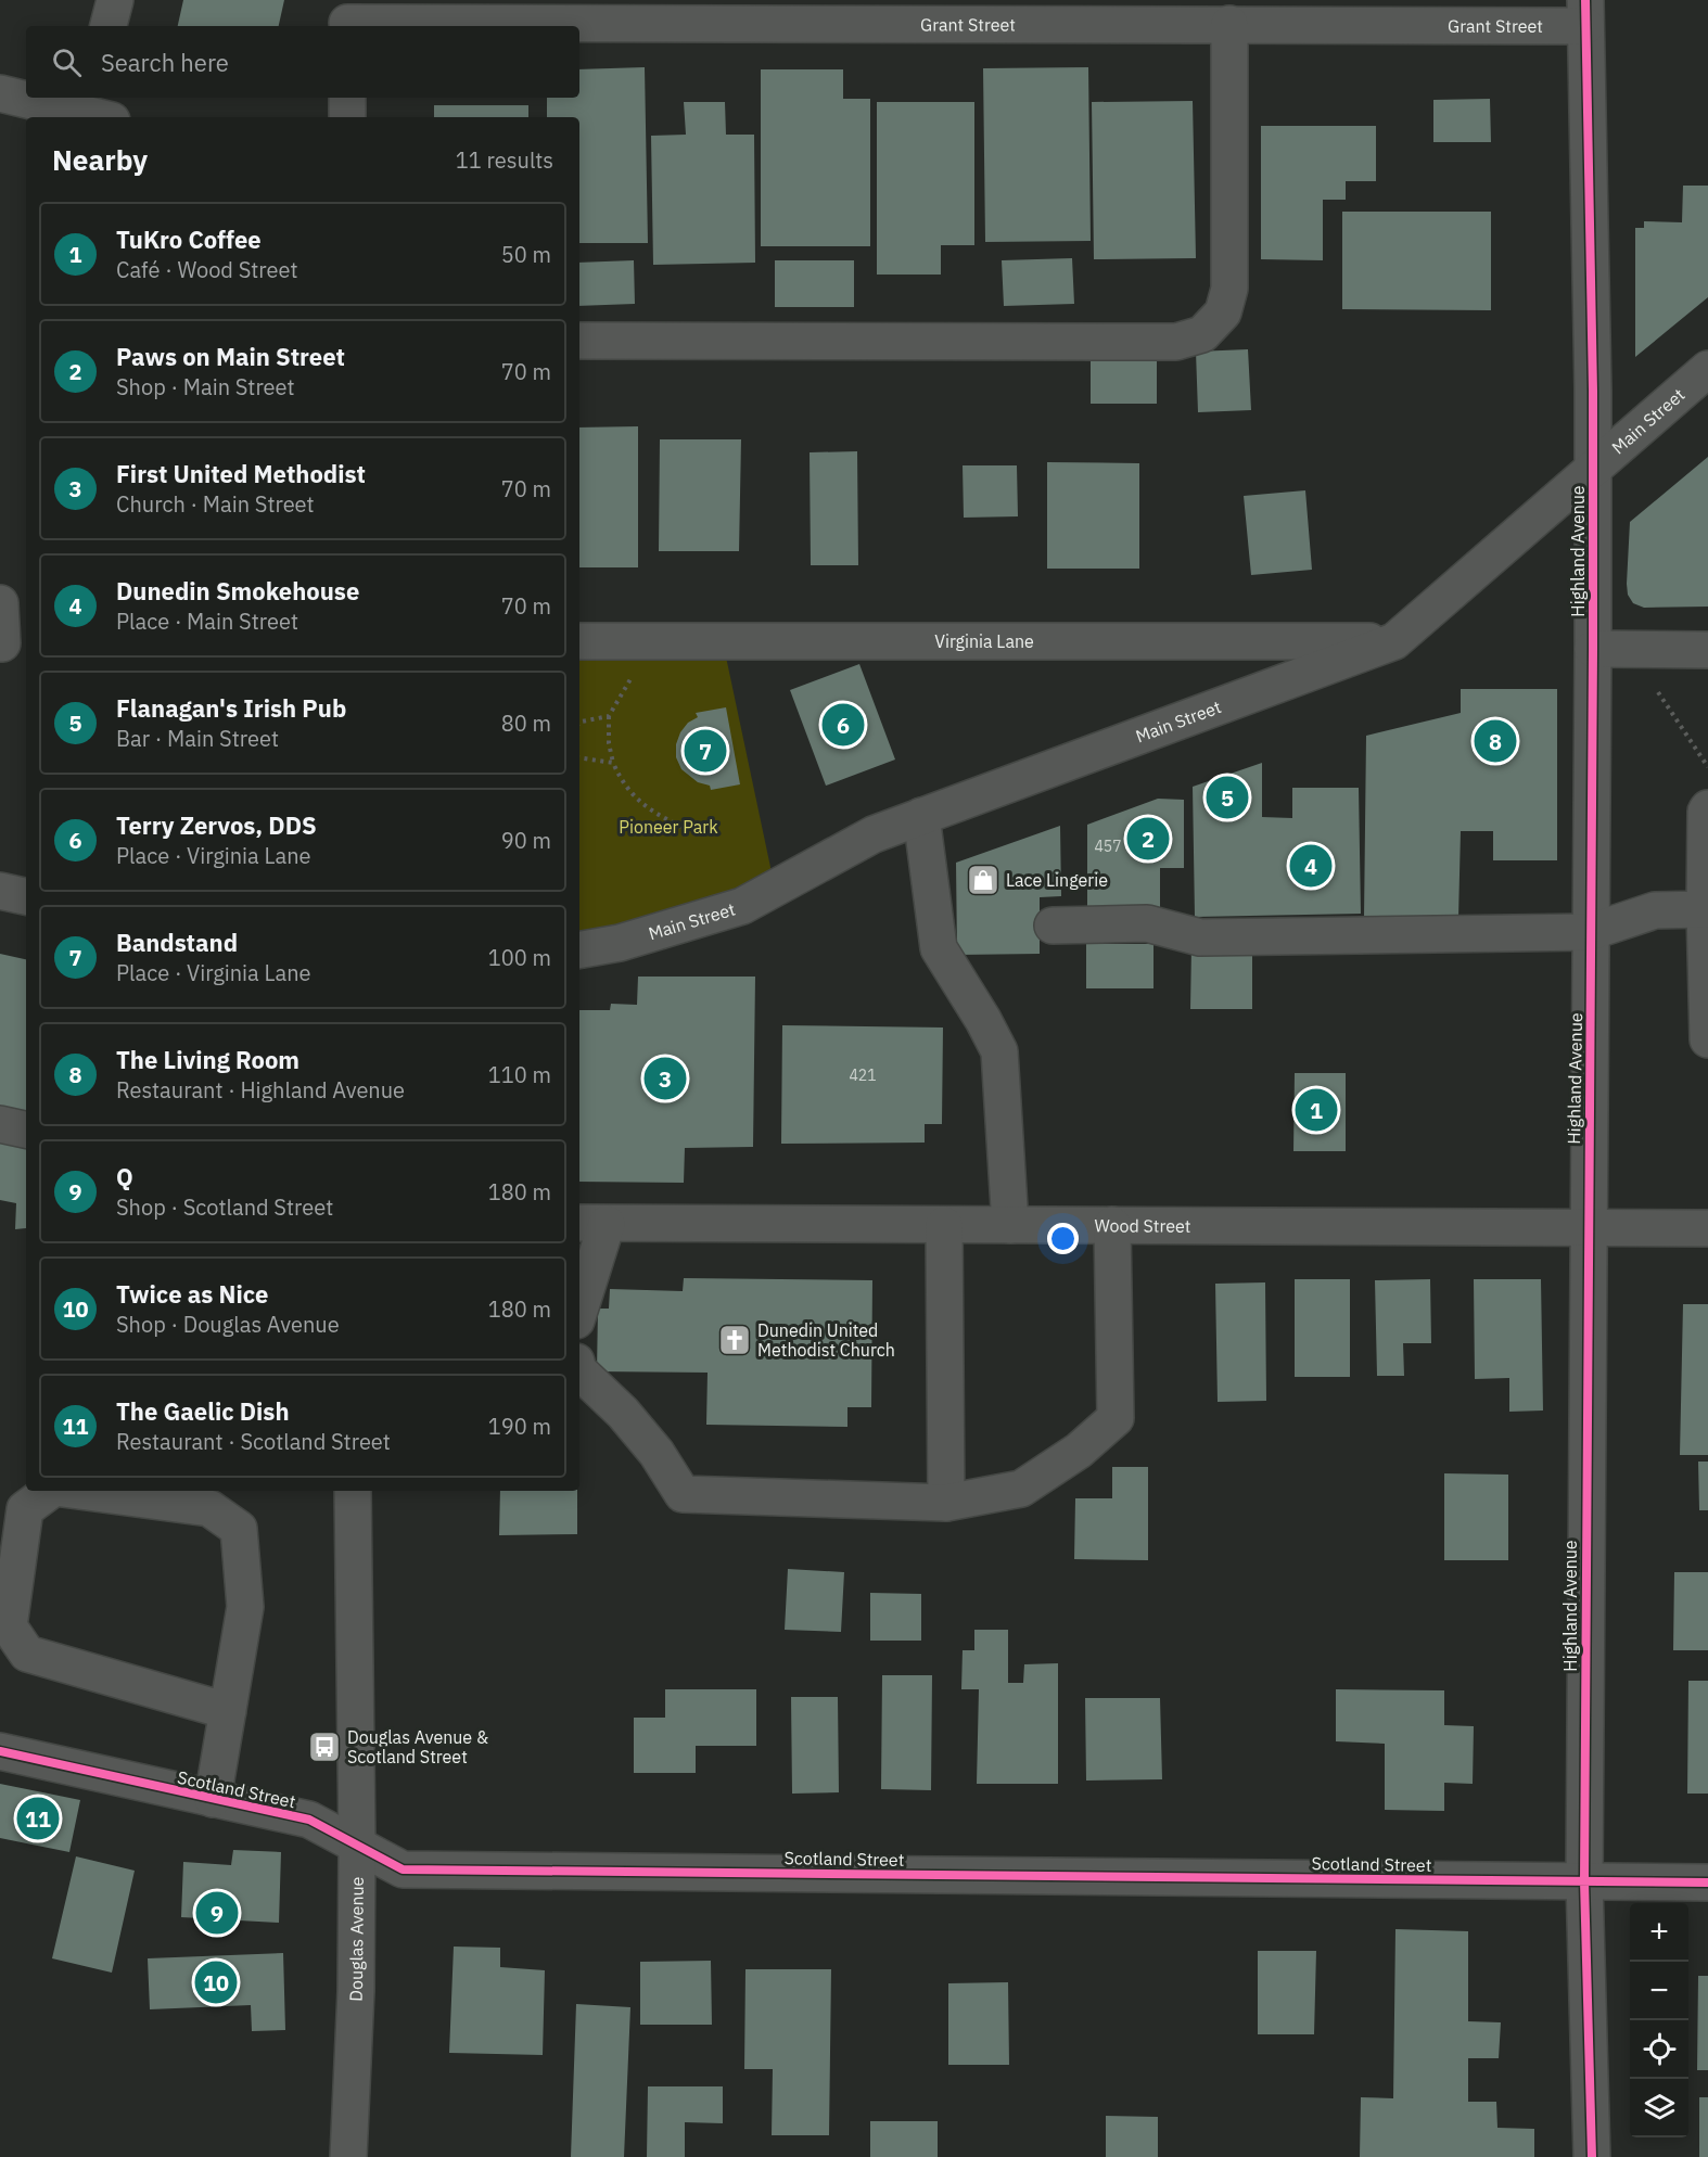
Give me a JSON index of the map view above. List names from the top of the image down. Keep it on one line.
{"streets":{"street":["Grant Street","Main Street","Highland Avenue","Virginia Lane","Wood Street","Scotland Street","Douglas Avenue"]},"crossings":[["Grant Street","Highland Avenue"],["Main Street","Highland Avenue"],["Main Street","Virginia Lane"],["Highland Avenue","Wood Street"],["Highland Avenue","Scotland Street"],["Scotland Street","Douglas Avenue"]],"parks":["Pioneer Park"],"places":{"shop":["Lace Lingerie"],"church":["Dunedin United Methodist Church"],"bus stop":["Douglas Avenue & Scotland Street"]},"house_numbers":["457","421"],"page":{"search":"Search here","heading":["Nearby","11 results"],"list":[{"mark":"1","name":"TuKro Coffee","note":"Café · Wood Street","value":"50 m"},{"mark":"2","name":"Paws on Main Street","note":"Shop · Main Street","value":"70 m"},{"mark":"3","name":"First United Methodist","note":"Church · Main Street","value":"70 m"},{"mark":"4","name":"Dunedin Smokehouse","note":"Place · Main Street","value":"70 m"},{"mark":"5","name":"Flanagan's Irish Pub","note":"Bar · Main Street","value":"80 m"},{"mark":"6","name":"Terry Zervos, DDS","note":"Place · Virginia Lane","value":"90 m"},{"mark":"7","name":"Bandstand","note":"Place · Virginia Lane","value":"100 m"},{"mark":"8","name":"The Living Room","note":"Restaurant · Highland Avenue","value":"110 m"},{"mark":"9","name":"Q","note":"Shop · Scotland Street","value":"180 m"},{"mark":"10","name":"Twice as Nice","note":"Shop · Douglas Avenue","value":"180 m"},{"mark":"11","name":"The Gaelic Dish","note":"Restaurant · Scotland Street","value":"190 m"}],"pins":["6","8","7","5","2","4","3","1","11","9","10"],"map_buttons":["+","−"]}}
